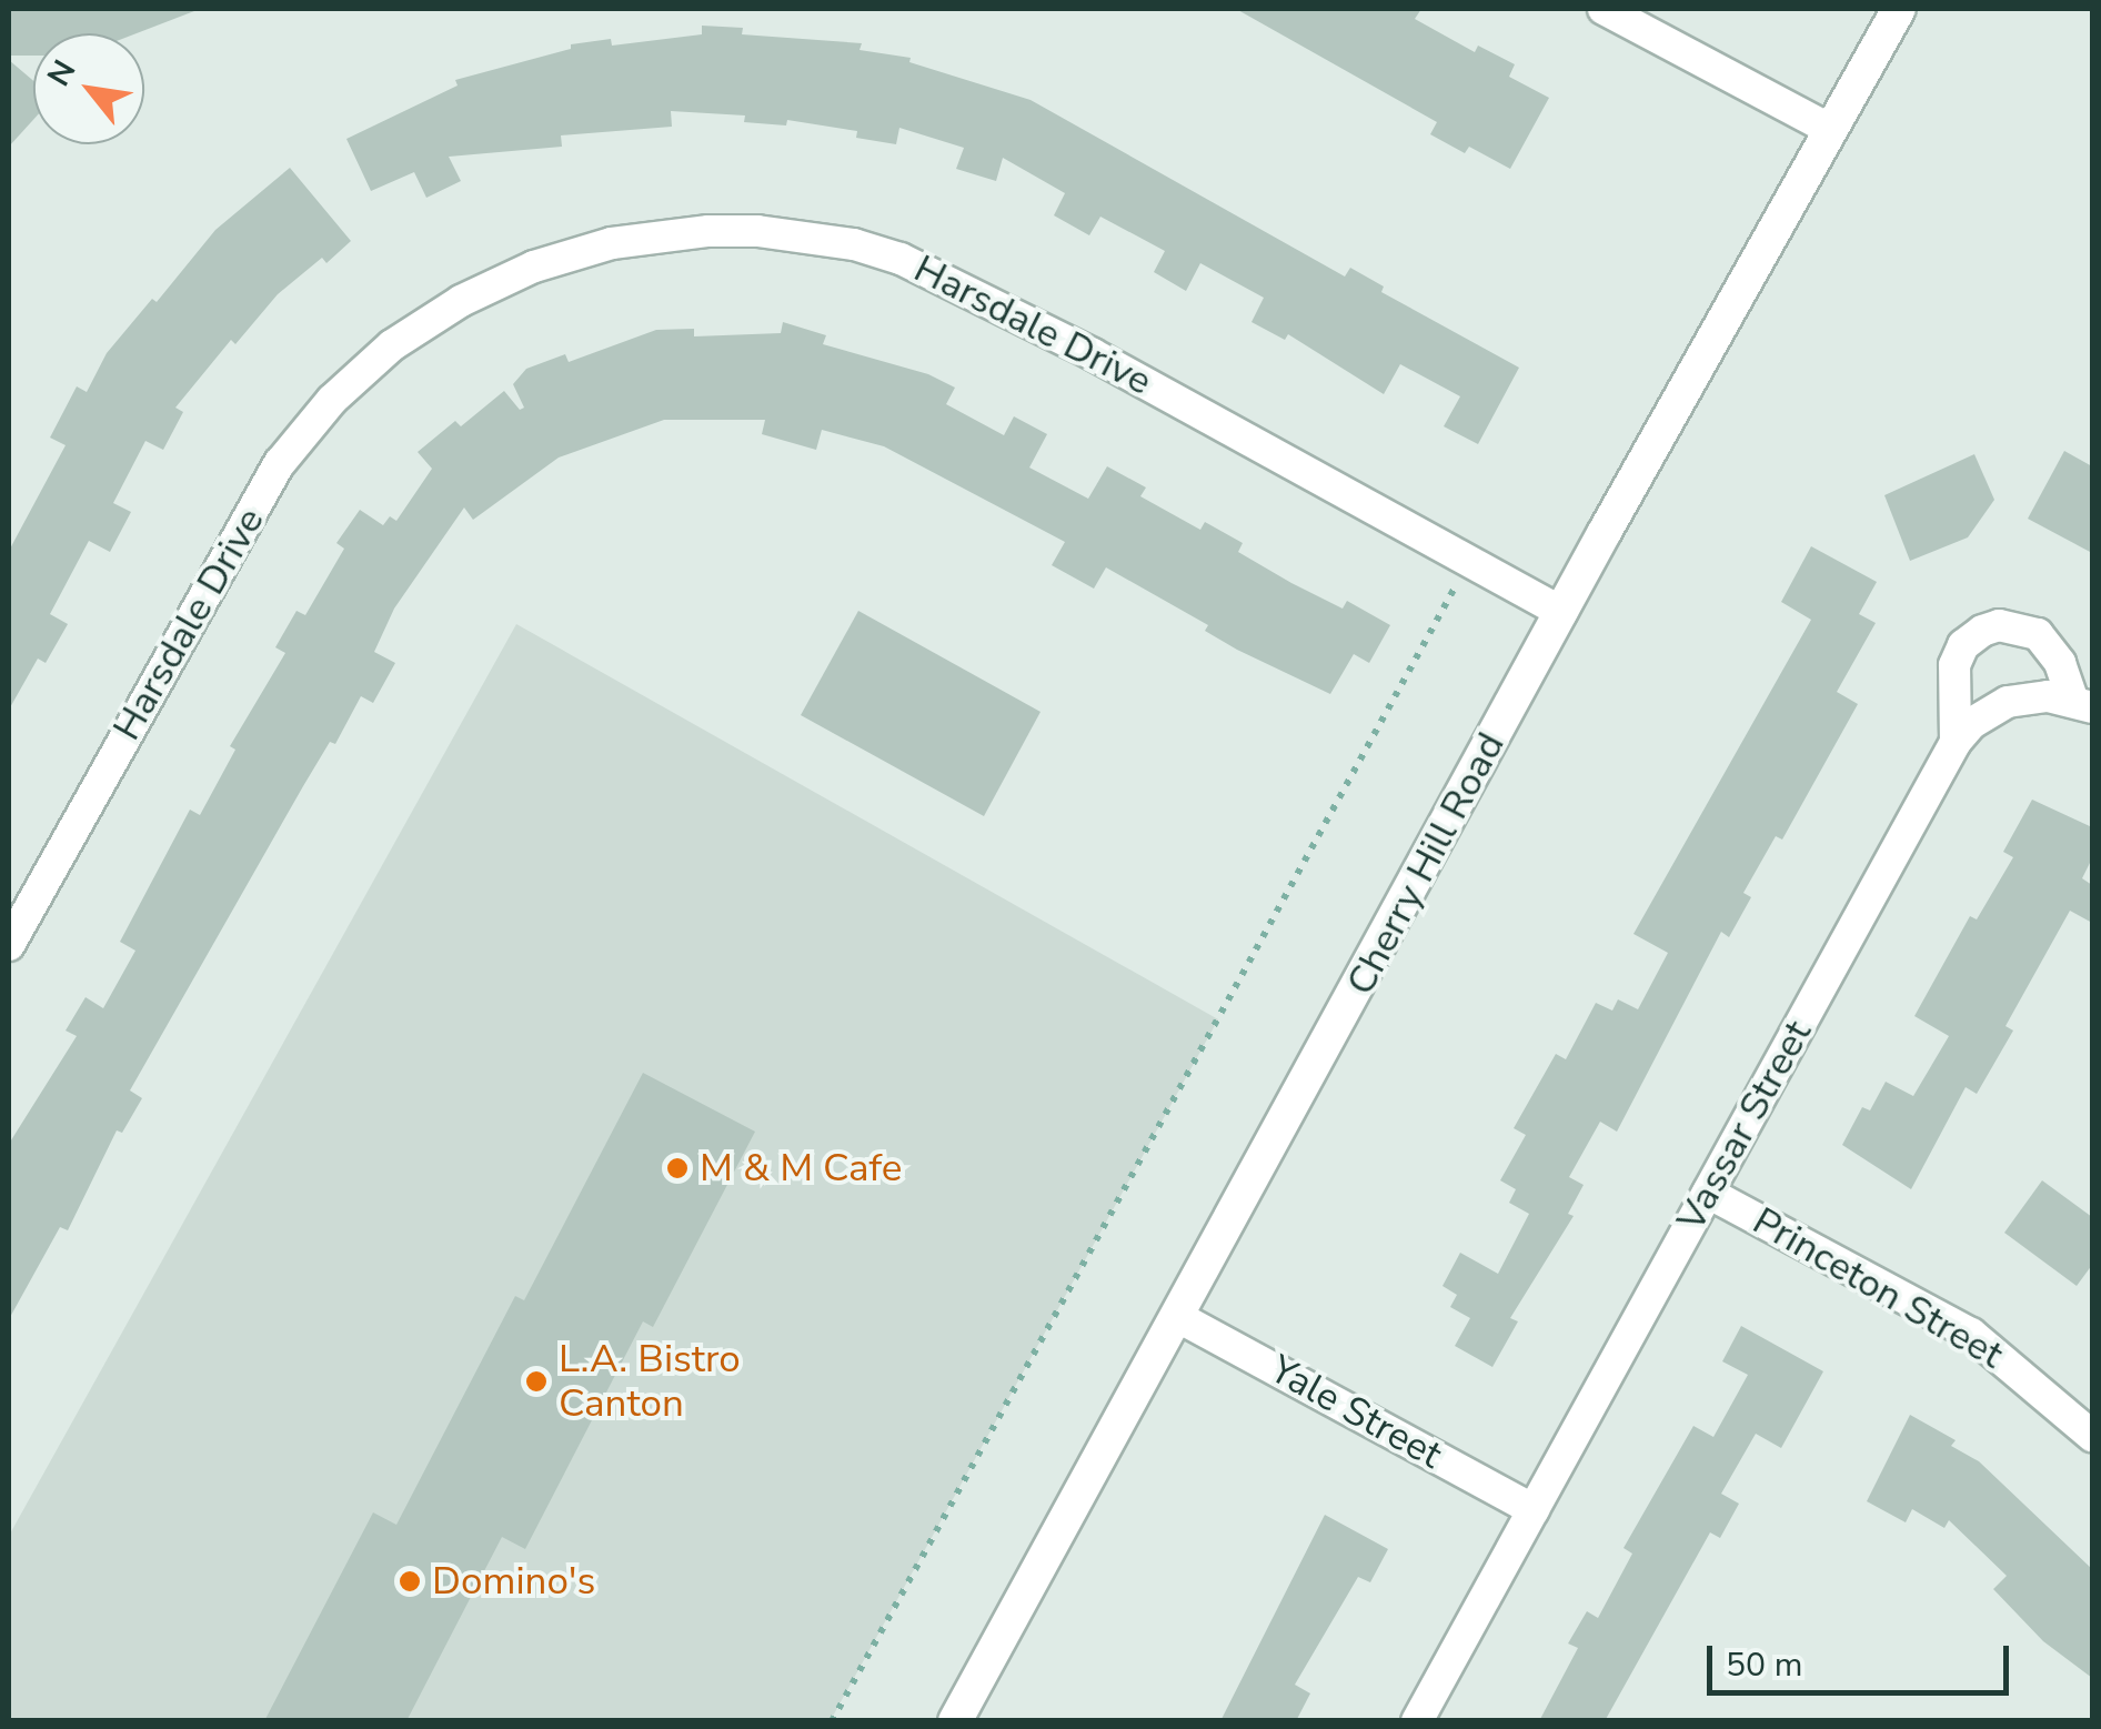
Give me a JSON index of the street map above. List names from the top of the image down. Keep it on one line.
{"streets":{"main road":["Cherry Hill Road"],"street":["Harsdale Drive","Vassar Street","Princeton Street","Yale Street"]},"crossings":[["Harsdale Drive","Cherry Hill Road"],["Cherry Hill Road","Yale Street"],["Vassar Street","Princeton Street"],["Vassar Street","Yale Street"]],"places":["M & M Cafe","L.A. Bistro Canton","Domino's"],"scale_bar":"50 m","north":"top left"}
